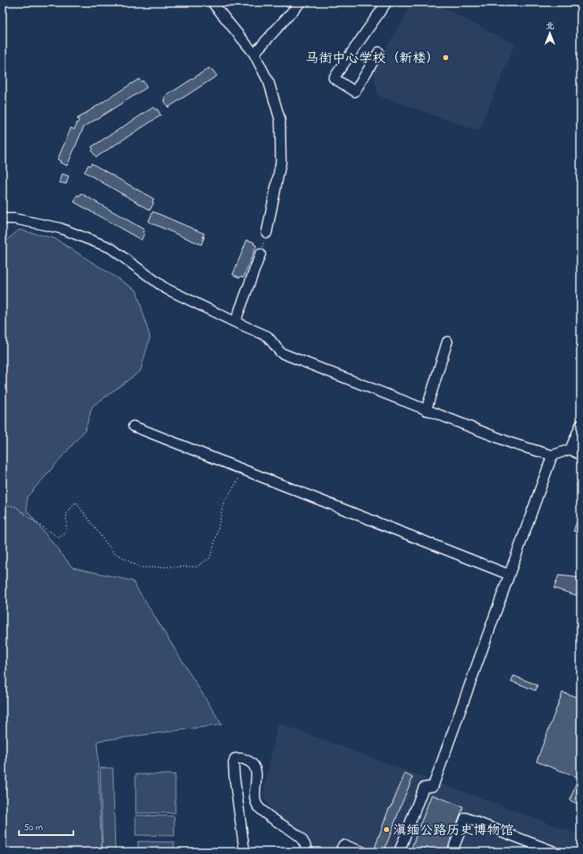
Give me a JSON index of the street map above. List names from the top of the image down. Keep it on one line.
{"places":["马街中心学校（新楼）","滇缅公路历史博物馆"],"scale_bar":"50 m","north":"top"}
